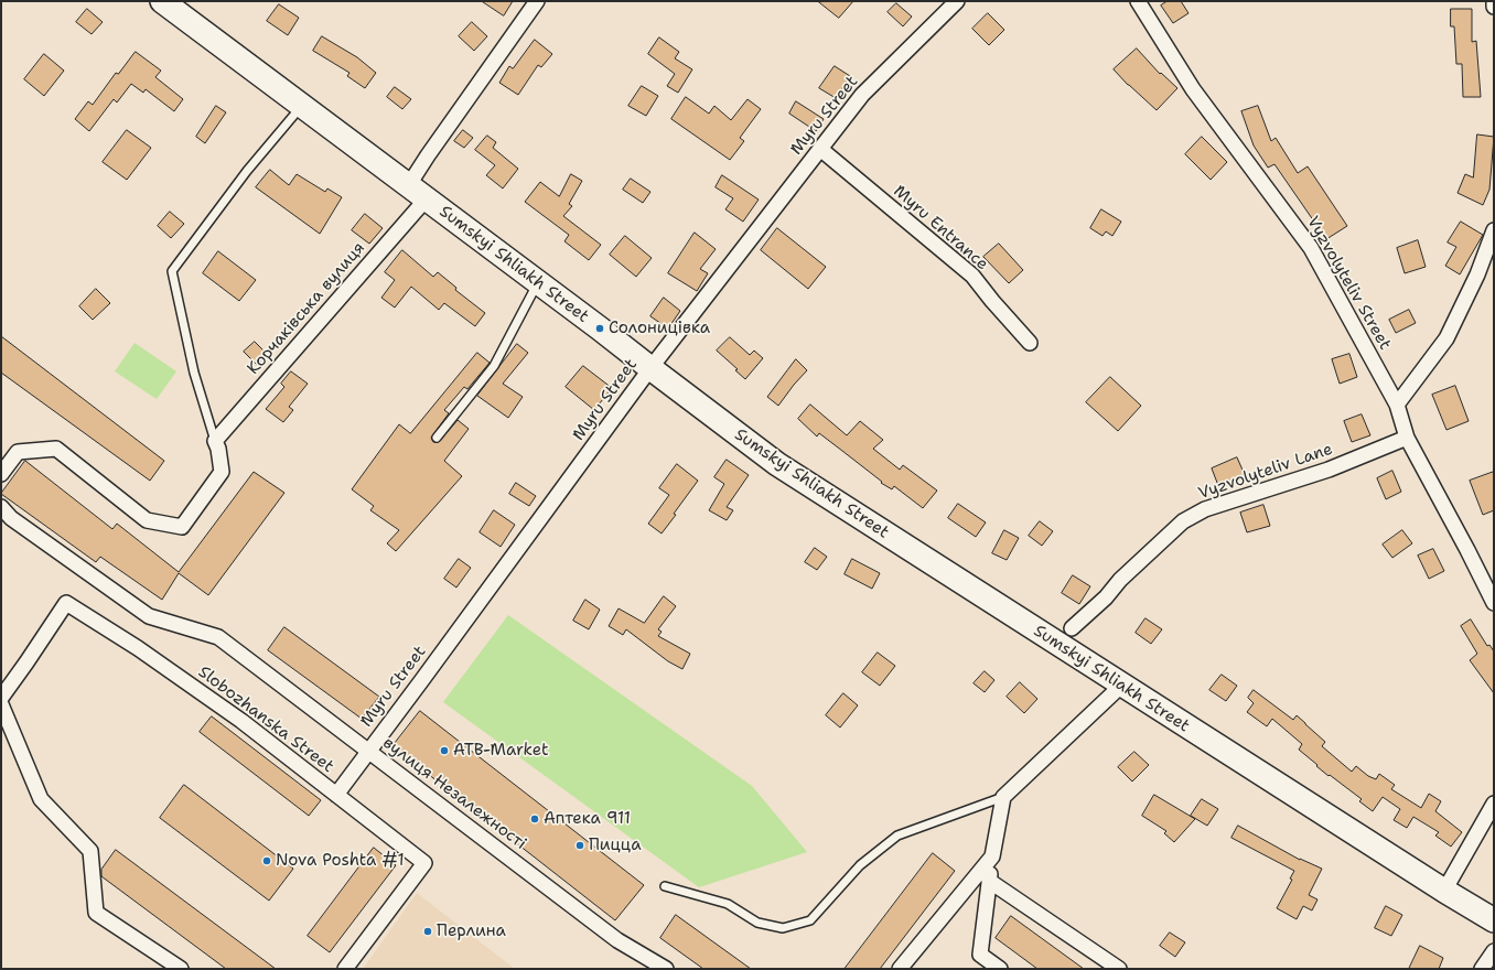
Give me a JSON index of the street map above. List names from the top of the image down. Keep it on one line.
{"streets":{"main road":["Sumskyi Shliakh Street"],"street":["Myru Street","Myru Entrance","Vyzvolyteliv Street","Корчаківська вулиця","Vyzvolyteliv Lane","Slobozhanska Street","вулиця Незалежності"]},"crossings":[["Myru Street","Myru Entrance"],["Myru Street","Sumskyi Shliakh Street"],["Myru Street","Slobozhanska Street"],["Myru Street","вулиця Незалежності"],["Sumskyi Shliakh Street","Корчаківська вулиця"],["Vyzvolyteliv Street","Vyzvolyteliv Lane"]],"places":["Солоницівка","ATB-Market","Аптека 911","Пицца","Nova Poshta #1","Перлина"]}
